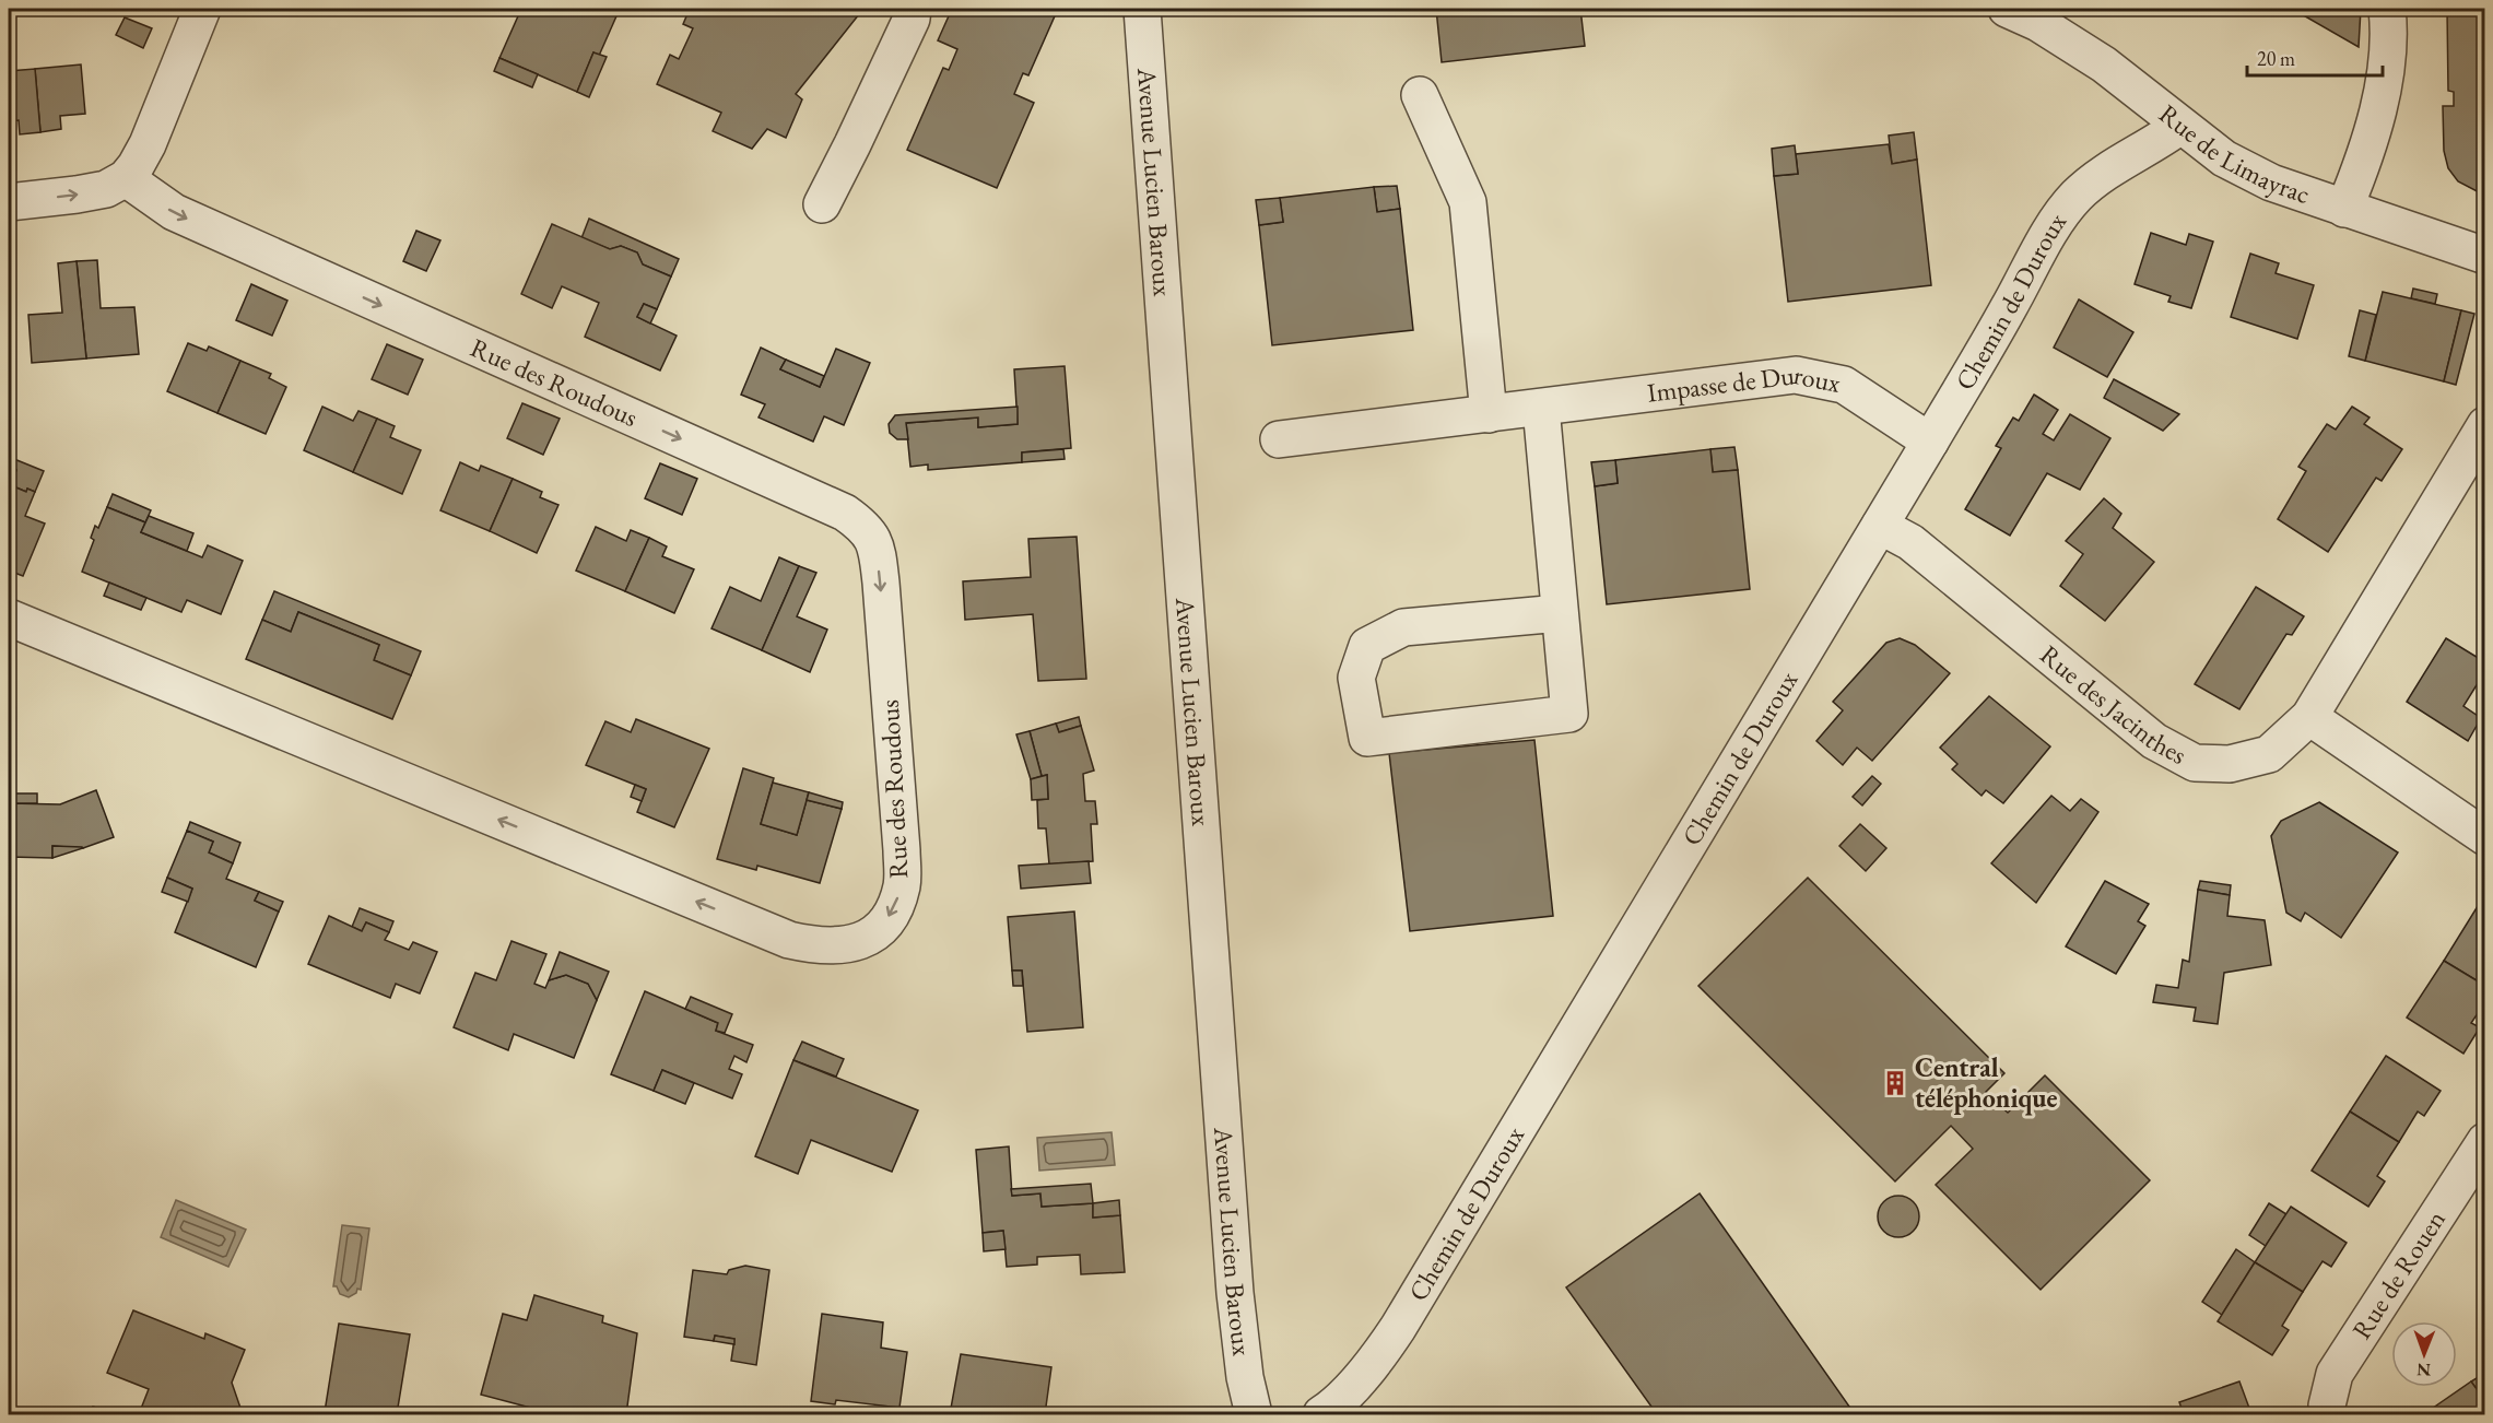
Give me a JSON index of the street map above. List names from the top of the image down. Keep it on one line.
{"streets":{"street":["Rue de Limayrac","Avenue Lucien Baroux","Chemin de Duroux","Rue des Roudous","Impasse de Duroux","Rue des Jacinthes","Rue de Rouen"]},"crossings":[["Rue de Limayrac","Chemin de Duroux"],["Chemin de Duroux","Impasse de Duroux"],["Chemin de Duroux","Rue des Jacinthes"]],"places":{"building":["Central téléphonique"]},"scale_bar":"20 m","north":"bottom"}
